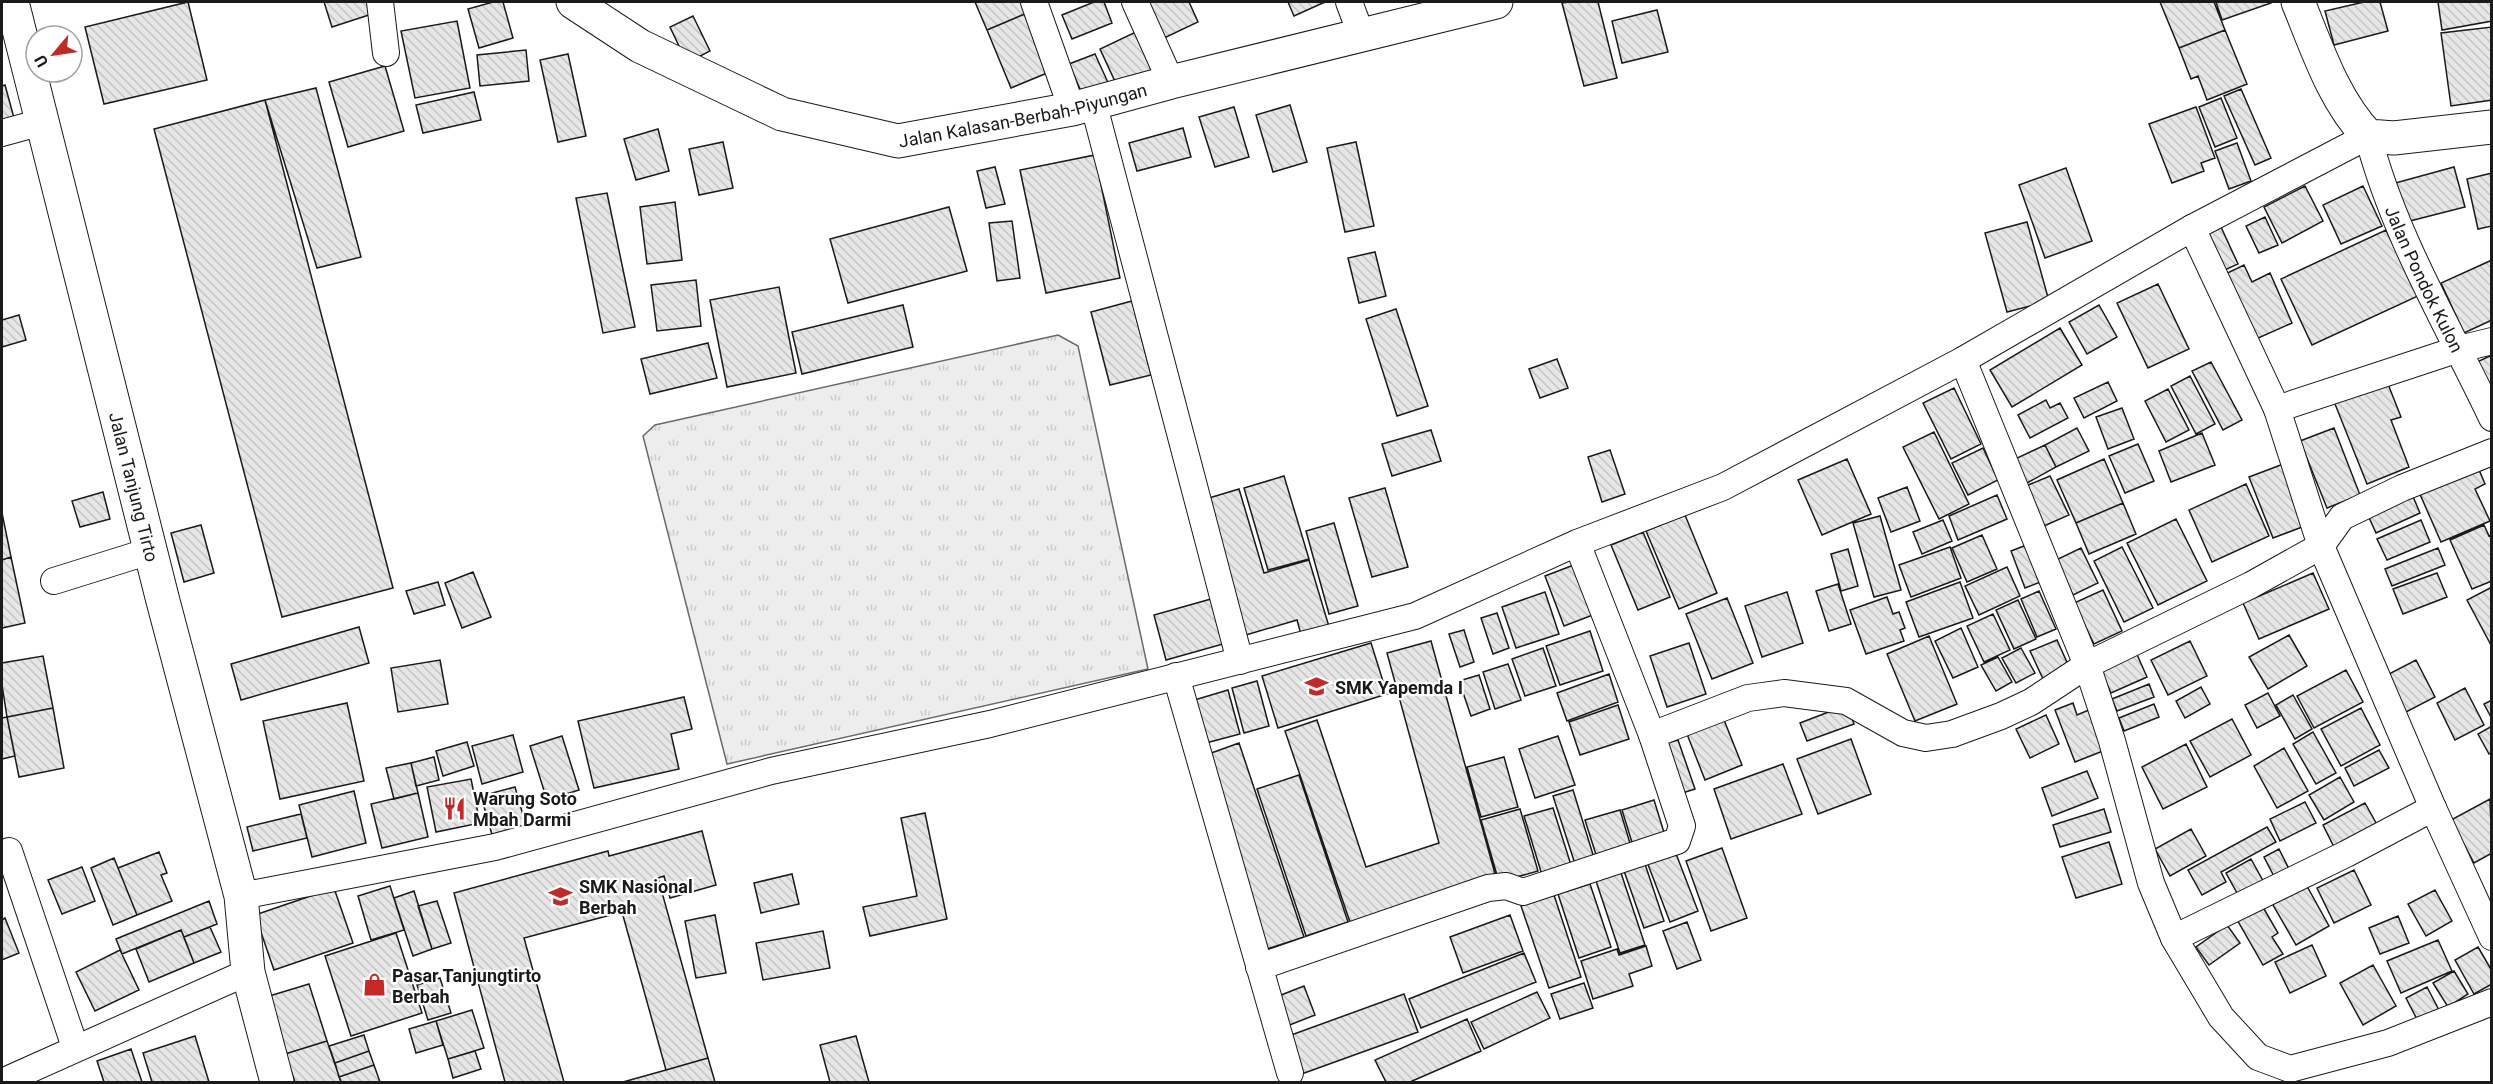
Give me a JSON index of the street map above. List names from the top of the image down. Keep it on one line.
{"streets":{"street":["Jalan Kalasan-Berbah-Piyungan","Jalan Pondok Kulon","Jalan Tanjung Tirto"]},"places":{"school or university":["SMK Yapemda I","SMK Nasional Berbah"],"restaurant":["Warung Soto Mbah Darmi"],"shop":["Pasar Tanjungtirto Berbah"]},"north":"bottom left"}
